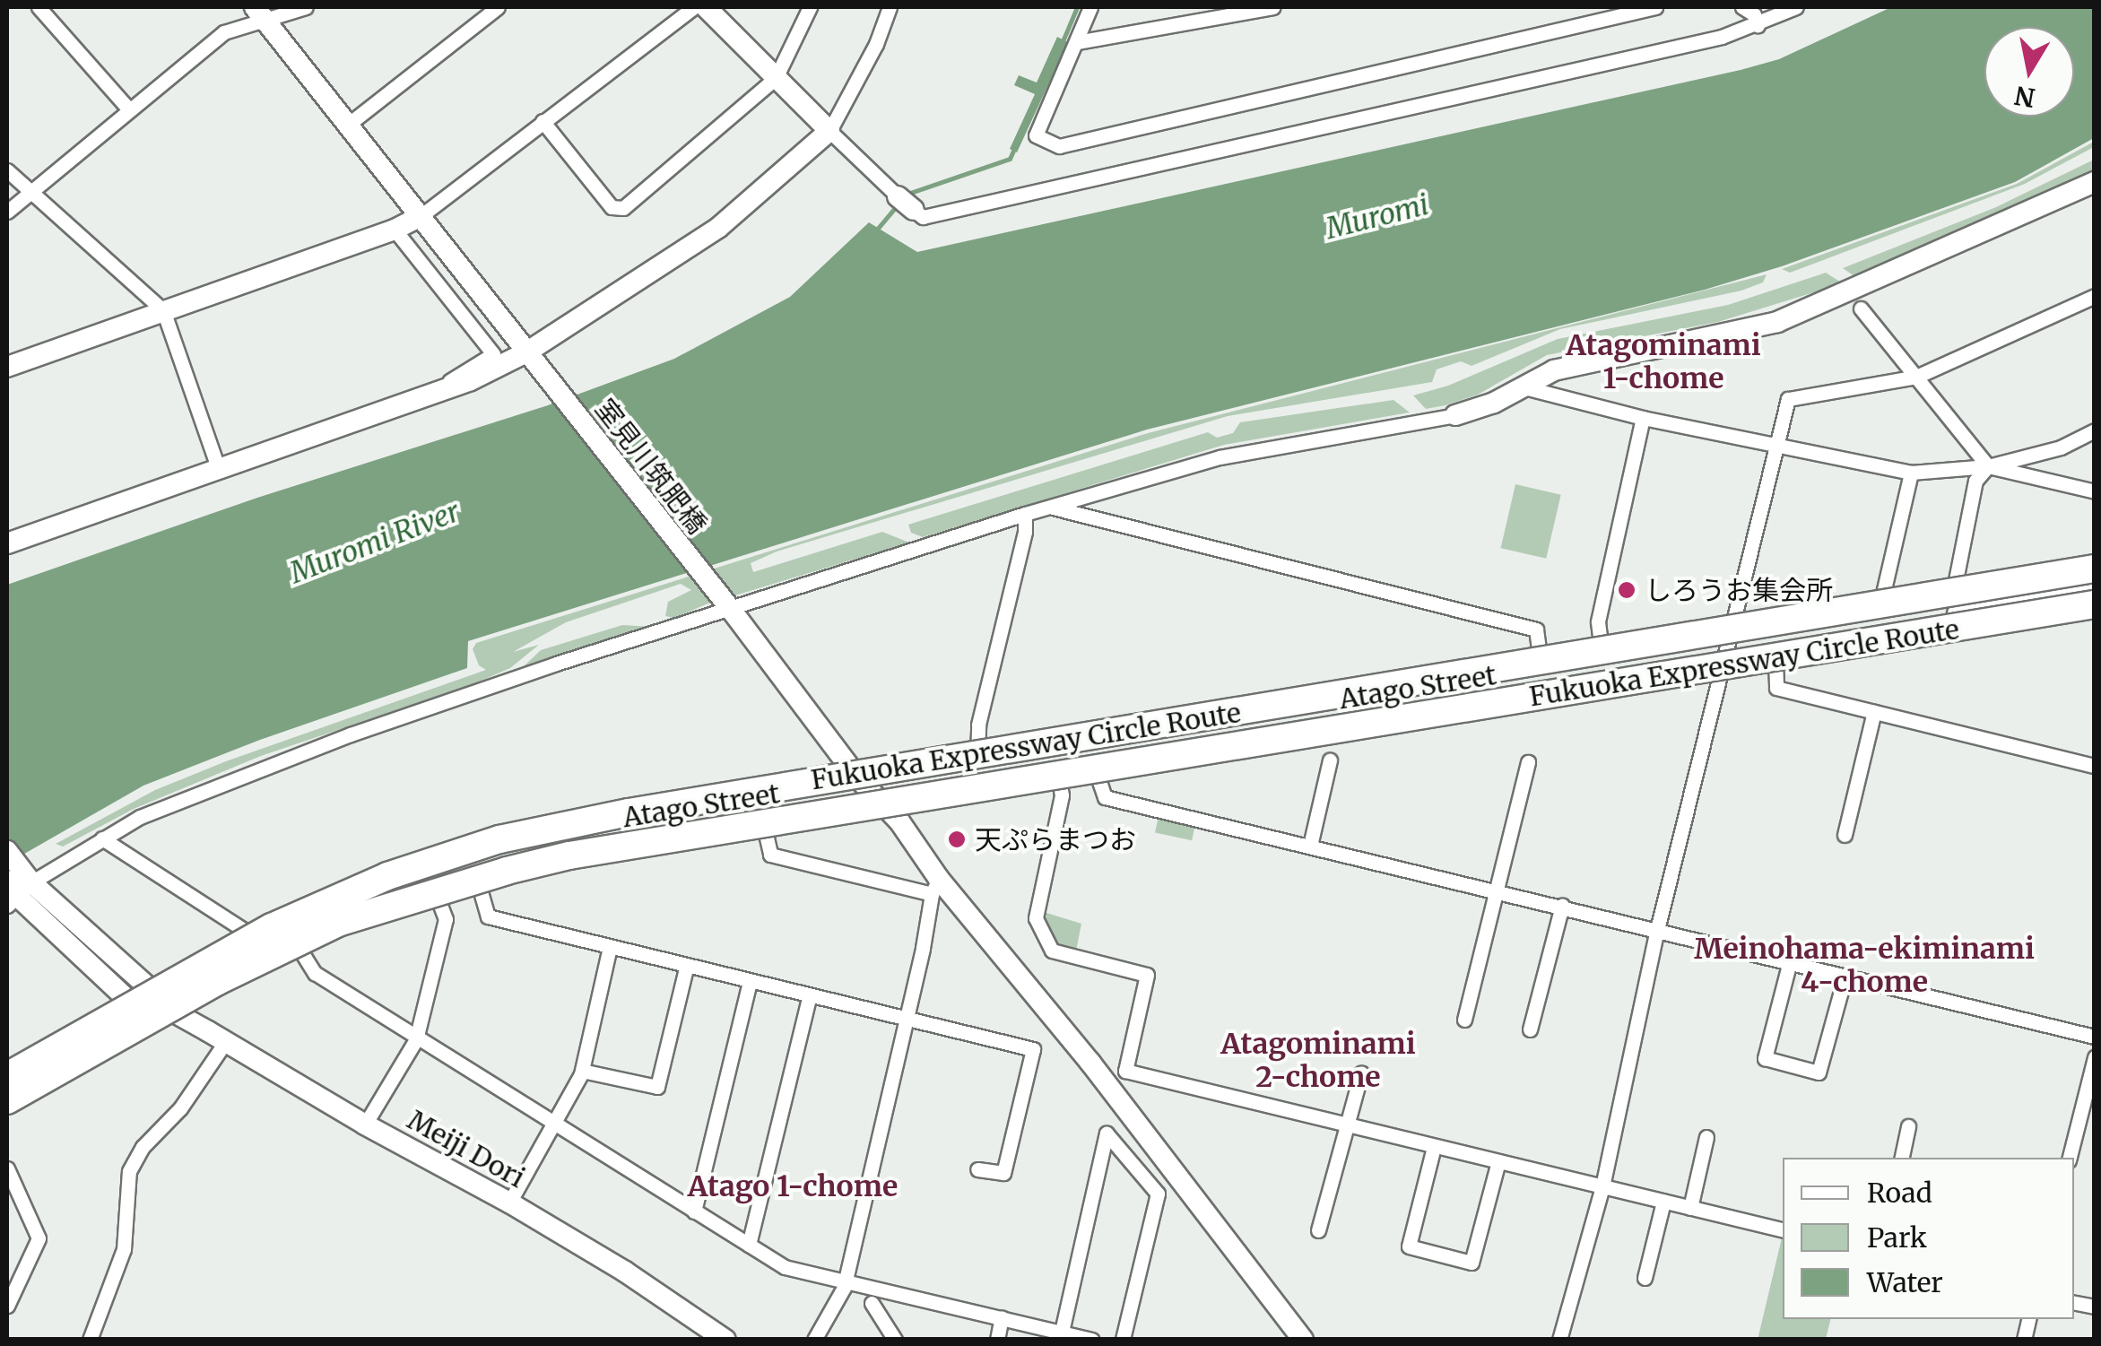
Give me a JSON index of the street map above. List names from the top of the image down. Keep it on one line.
{"streets":{"highway":["Fukuoka Expressway Circle Route"],"street":["室見川筑肥橋","Atago Street","Meiji Dori"]},"crossings":[["室見川筑肥橋","Atago Street"],["Fukuoka Expressway Circle Route","Atago Street"],["Atago Street","Meiji Dori"]],"districts":["Atagominami 1-chome","Meinohama-ekiminami 4-chome","Atagominami 2-chome","Atago 1-chome"],"water":["Muromi","Muromi River"],"places":["しろうお集会所","天ぷらまつお"],"legend":["Road","Park","Water"],"north":"bottom"}
